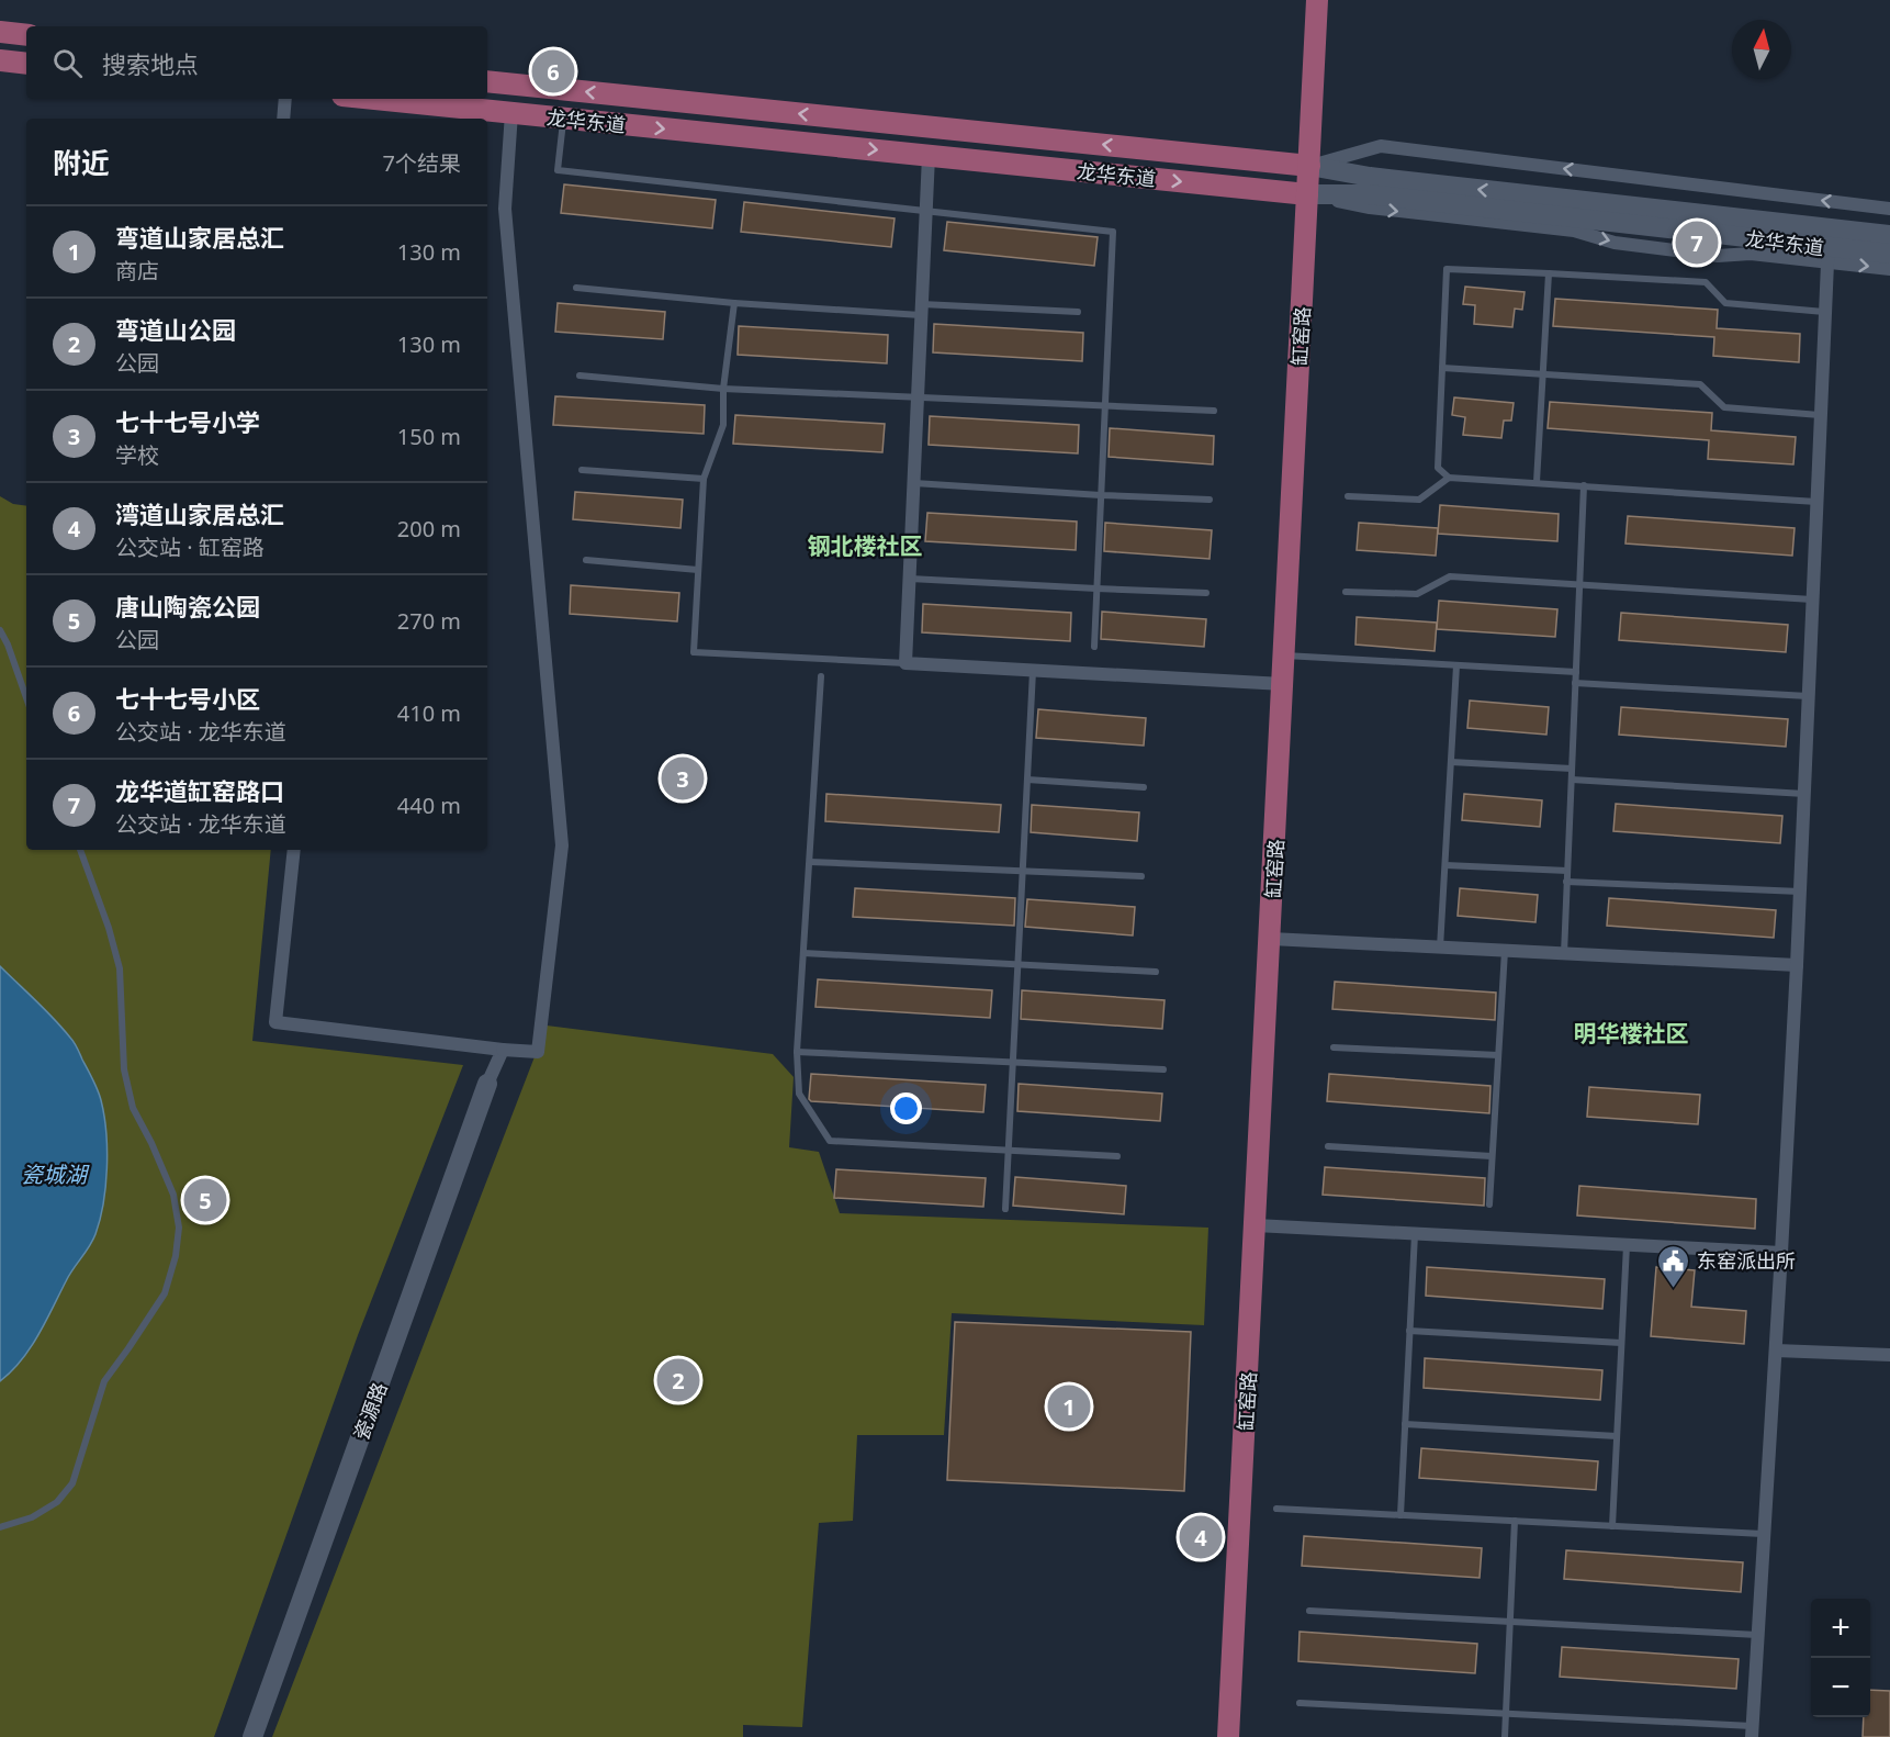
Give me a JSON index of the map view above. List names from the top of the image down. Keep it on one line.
{"streets":{"main road":["龙华东道","缸窑路","瓷源路"]},"crossings":[["龙华东道","缸窑路"]],"districts":["钢北楼社区","明华楼社区"],"water":["瓷城湖"],"places":{"public building":["东窑派出所"]},"north":"top","page":{"search":"搜索地点","pins":["6","7","3","5","2","1","4"],"heading":["附近","7个结果"],"list":[{"mark":"1","name":"弯道山家居总汇","note":"商店","value":"130 m"},{"mark":"2","name":"弯道山公园","note":"公园","value":"130 m"},{"mark":"3","name":"七十七号小学","note":"学校","value":"150 m"},{"mark":"4","name":"湾道山家居总汇","note":"公交站 · 缸窑路","value":"200 m"},{"mark":"5","name":"唐山陶瓷公园","note":"公园","value":"270 m"},{"mark":"6","name":"七十七号小区","note":"公交站 · 龙华东道","value":"410 m"},{"mark":"7","name":"龙华道缸窑路口","note":"公交站 · 龙华东道","value":"440 m"}],"map_buttons":["+","−"]}}
